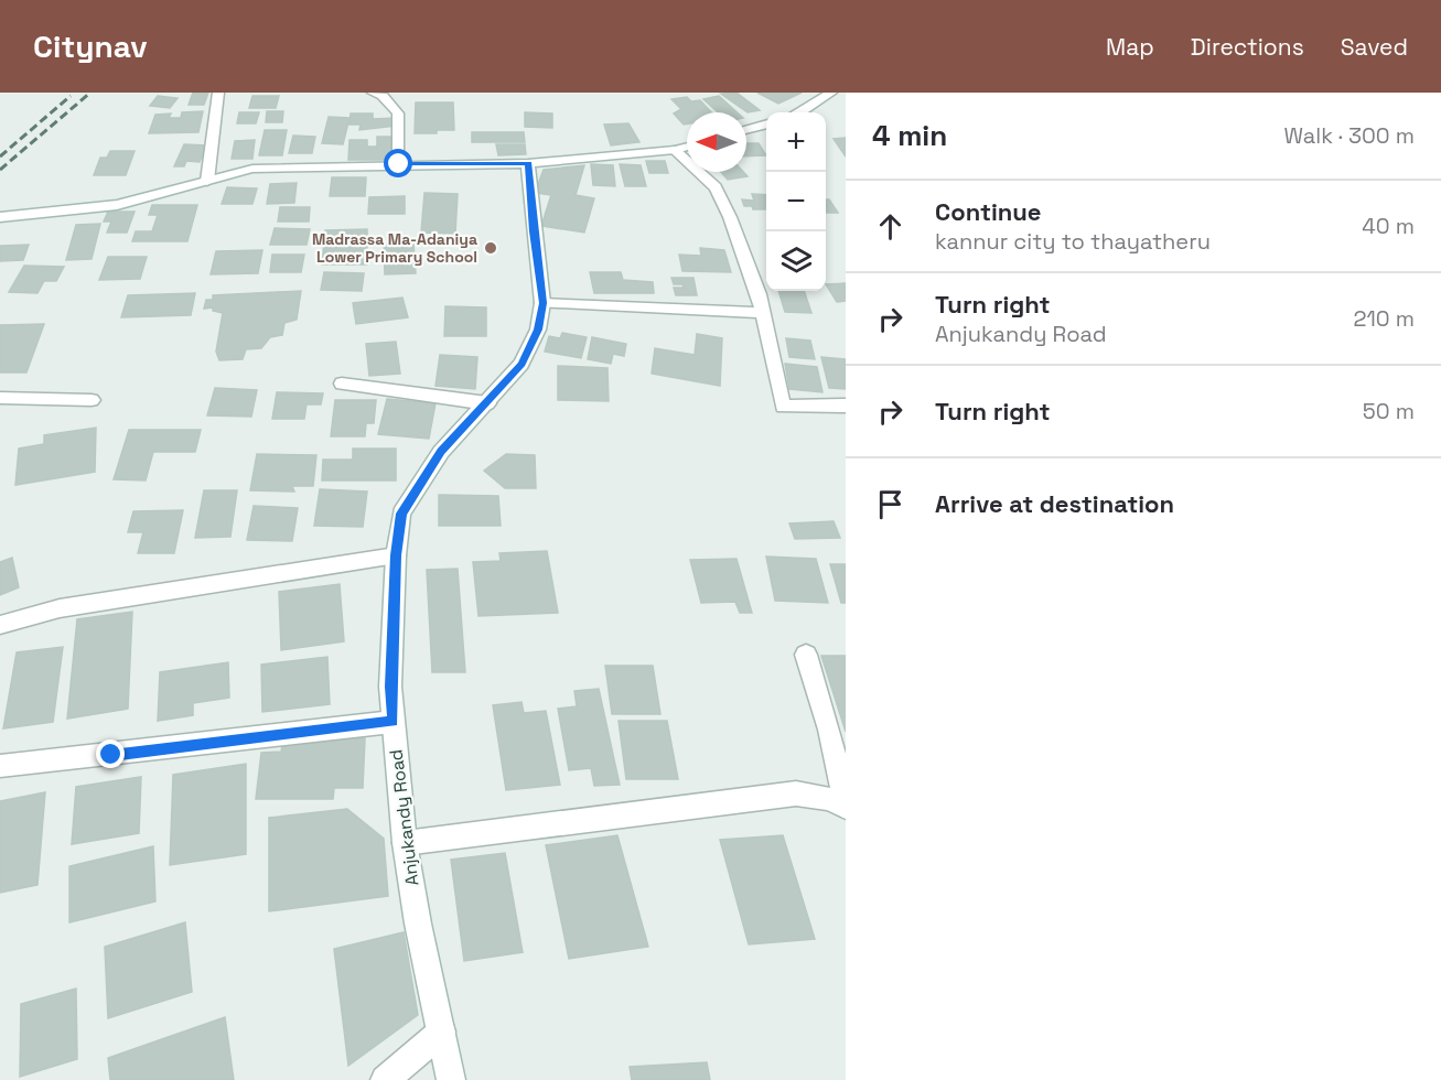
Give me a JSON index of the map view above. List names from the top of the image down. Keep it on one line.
{"streets":{"street":["Anjukandy Road"]},"places":["Madrassa Ma-Adaniya Lower Primary School"],"north":"left","page":{"header":"Citynav","nav":["Map","Directions","Saved"],"heading":["4 min","Walk · 300 m"],"map_buttons":["+","−"],"list":[["Continue","kannur city to thayatheru","40 m"],["Turn right","Anjukandy Road","210 m"],["Turn right","50 m"],"Arrive at destination"]}}
